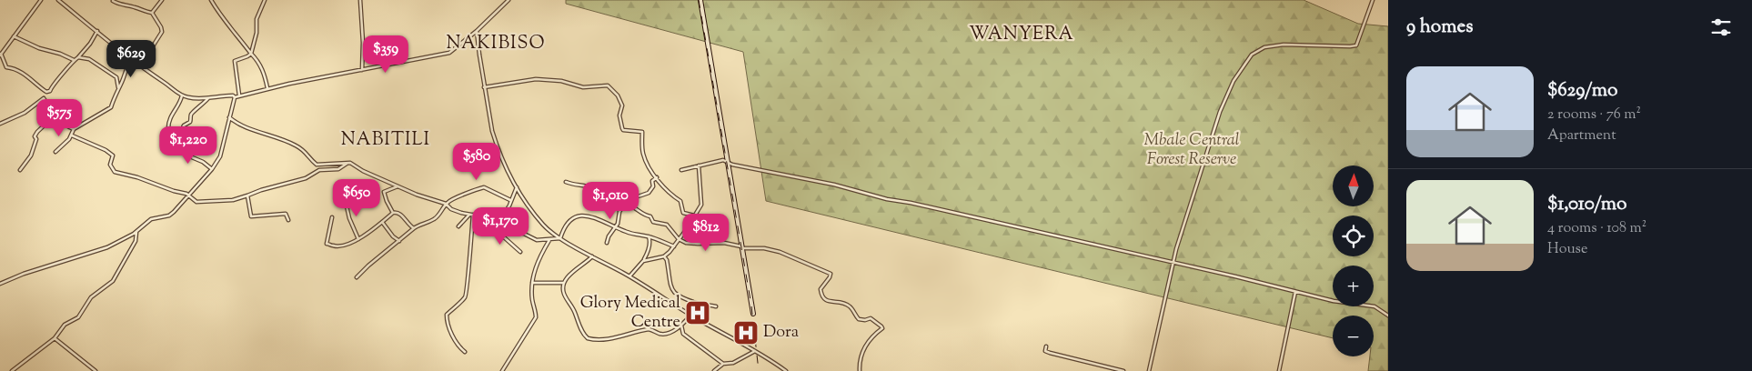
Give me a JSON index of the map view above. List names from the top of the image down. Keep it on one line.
{"districts":["WANYERA","NAKIBISO","NABITILI"],"parks":["Mbale Central Forest Reserve"],"places":{"hospital":["Glory Medical Centre","Dora"]},"north":"top","page":{"heading":"9 homes","price":["$359","$629","$575","$1,220","$580","$650","$1,010","$1,170","$812"],"list":[{"name":"$629/mo","note":"2 rooms · 76 m² · Apartment"},{"name":"$1,010/mo","note":"4 rooms · 108 m² · House"}],"map_buttons":["+","−"]}}
